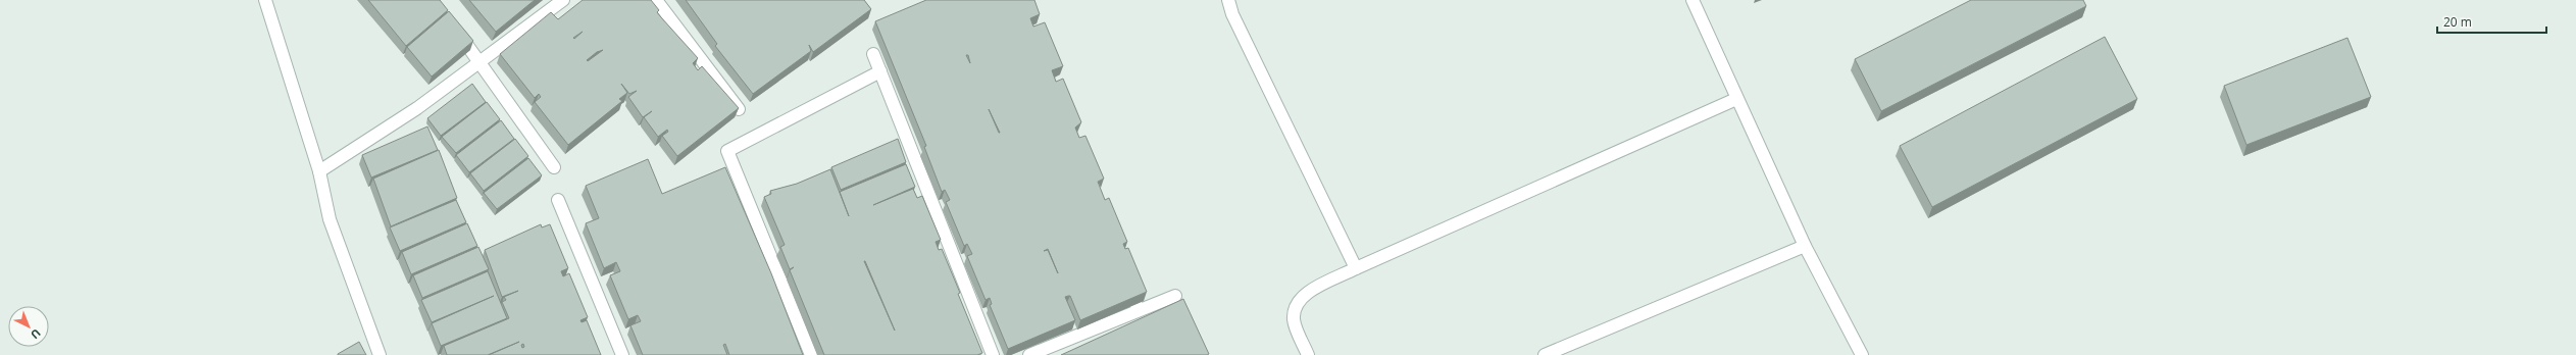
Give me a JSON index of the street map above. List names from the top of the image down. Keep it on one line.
{"scale_bar":"20 m","north":"bottom right"}
